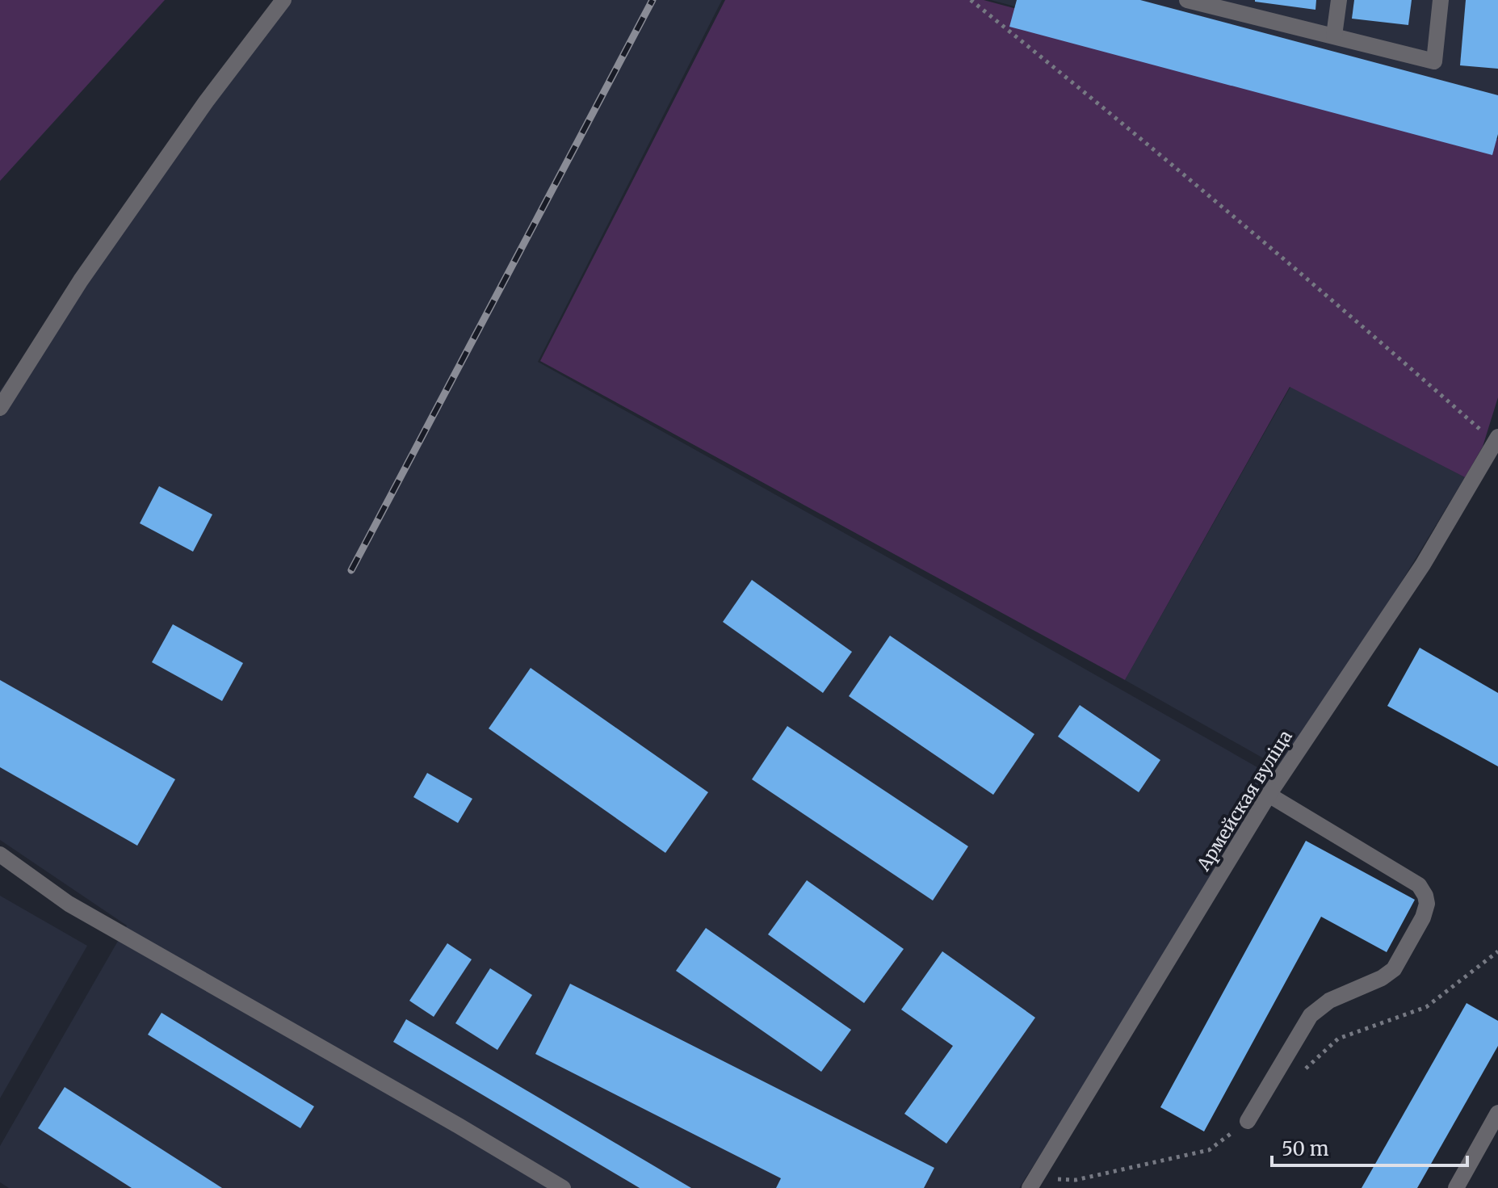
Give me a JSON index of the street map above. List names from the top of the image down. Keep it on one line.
{"streets":{"street":["Армейская вуліца"]},"scale_bar":"50 m"}
